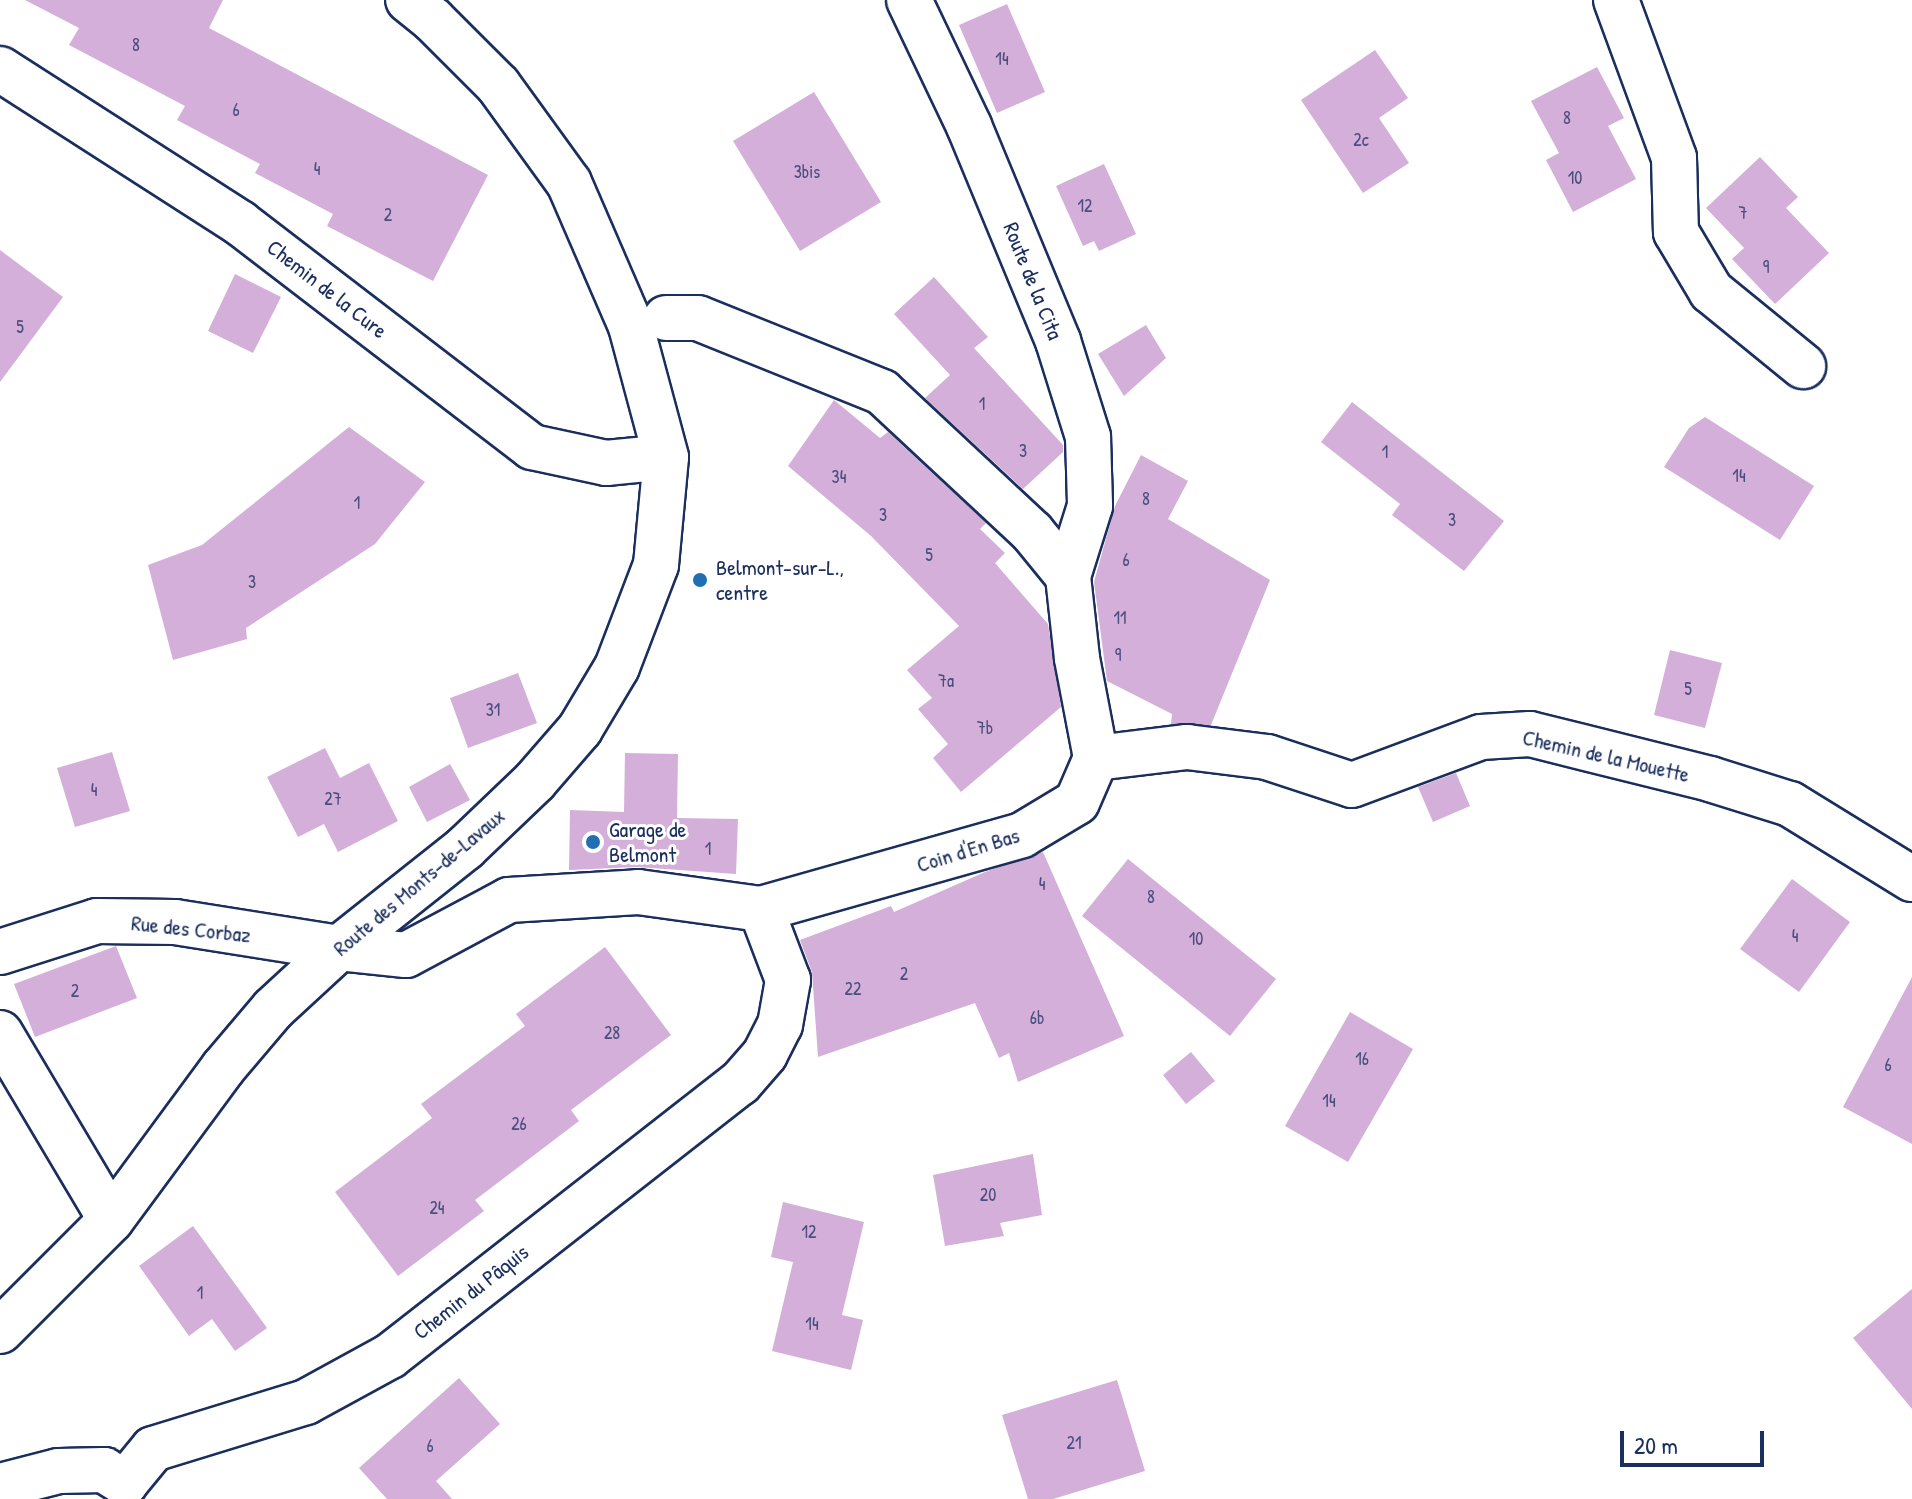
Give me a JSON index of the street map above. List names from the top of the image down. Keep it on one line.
{"streets":{"street":["Route de la Cita","Chemin de la Cure","Chemin de la Mouette","Coin d'En Bas","Route des Monts-de-Lavaux","Rue des Corbaz","Chemin du Pâquis"]},"crossings":[["Chemin de la Cure","Route des Monts-de-Lavaux"],["Chemin de la Mouette","Coin d'En Bas"],["Coin d'En Bas","Route des Monts-de-Lavaux"],["Coin d'En Bas","Rue des Corbaz"],["Coin d'En Bas","Chemin du Pâquis"],["Route des Monts-de-Lavaux","Rue des Corbaz"]],"places":["Belmont-sur-L., centre","Garage de Belmont"],"house_numbers":["8","14","6","8","2c","4","3bis","10","12","7","2","9","5","1","3","1","14","34","8","1","3","3","5","6","3","11","9","7a","5","31","7b","4","27","1","4","8","4","10","2","22","2","6b","28","16","6","14","26","20","24","12","1","14","21","6"],"scale_bar":"20 m"}
